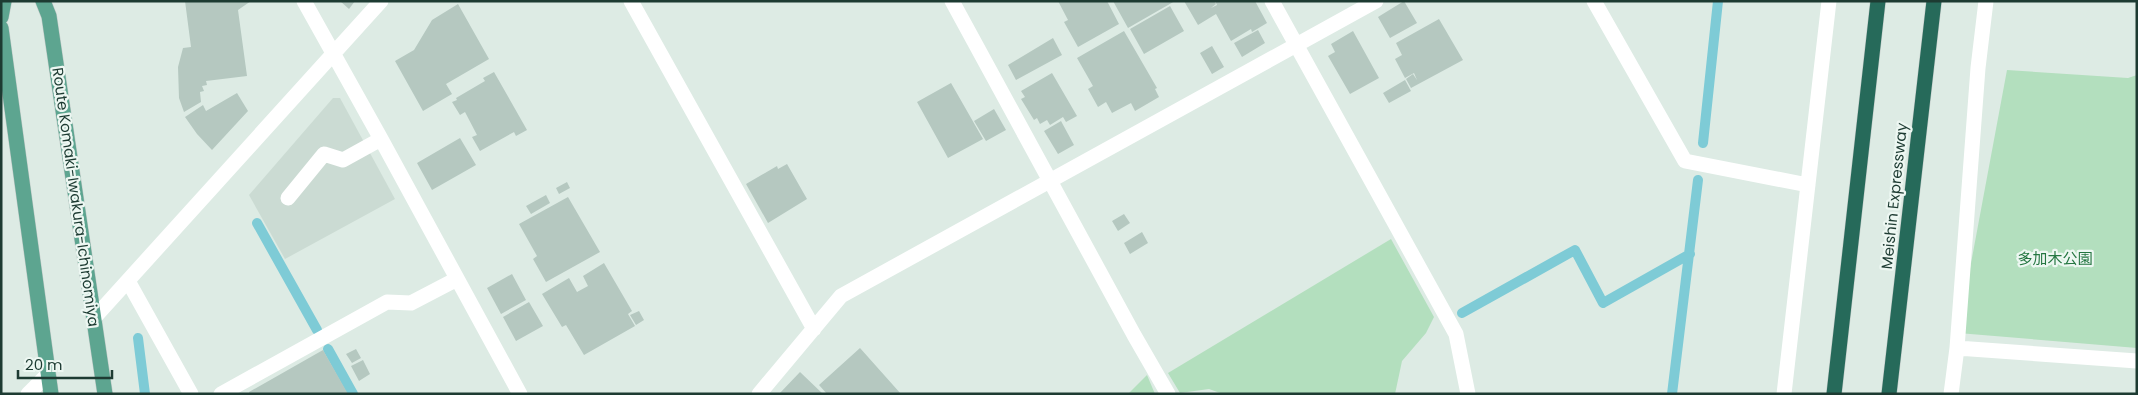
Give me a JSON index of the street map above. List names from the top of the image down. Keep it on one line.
{"streets":{"highway":["Meishin Expressway"],"main road":["Route Komaki-Iwakura-Ichinomiya"]},"parks":["多加木公園"],"scale_bar":"20 m"}
